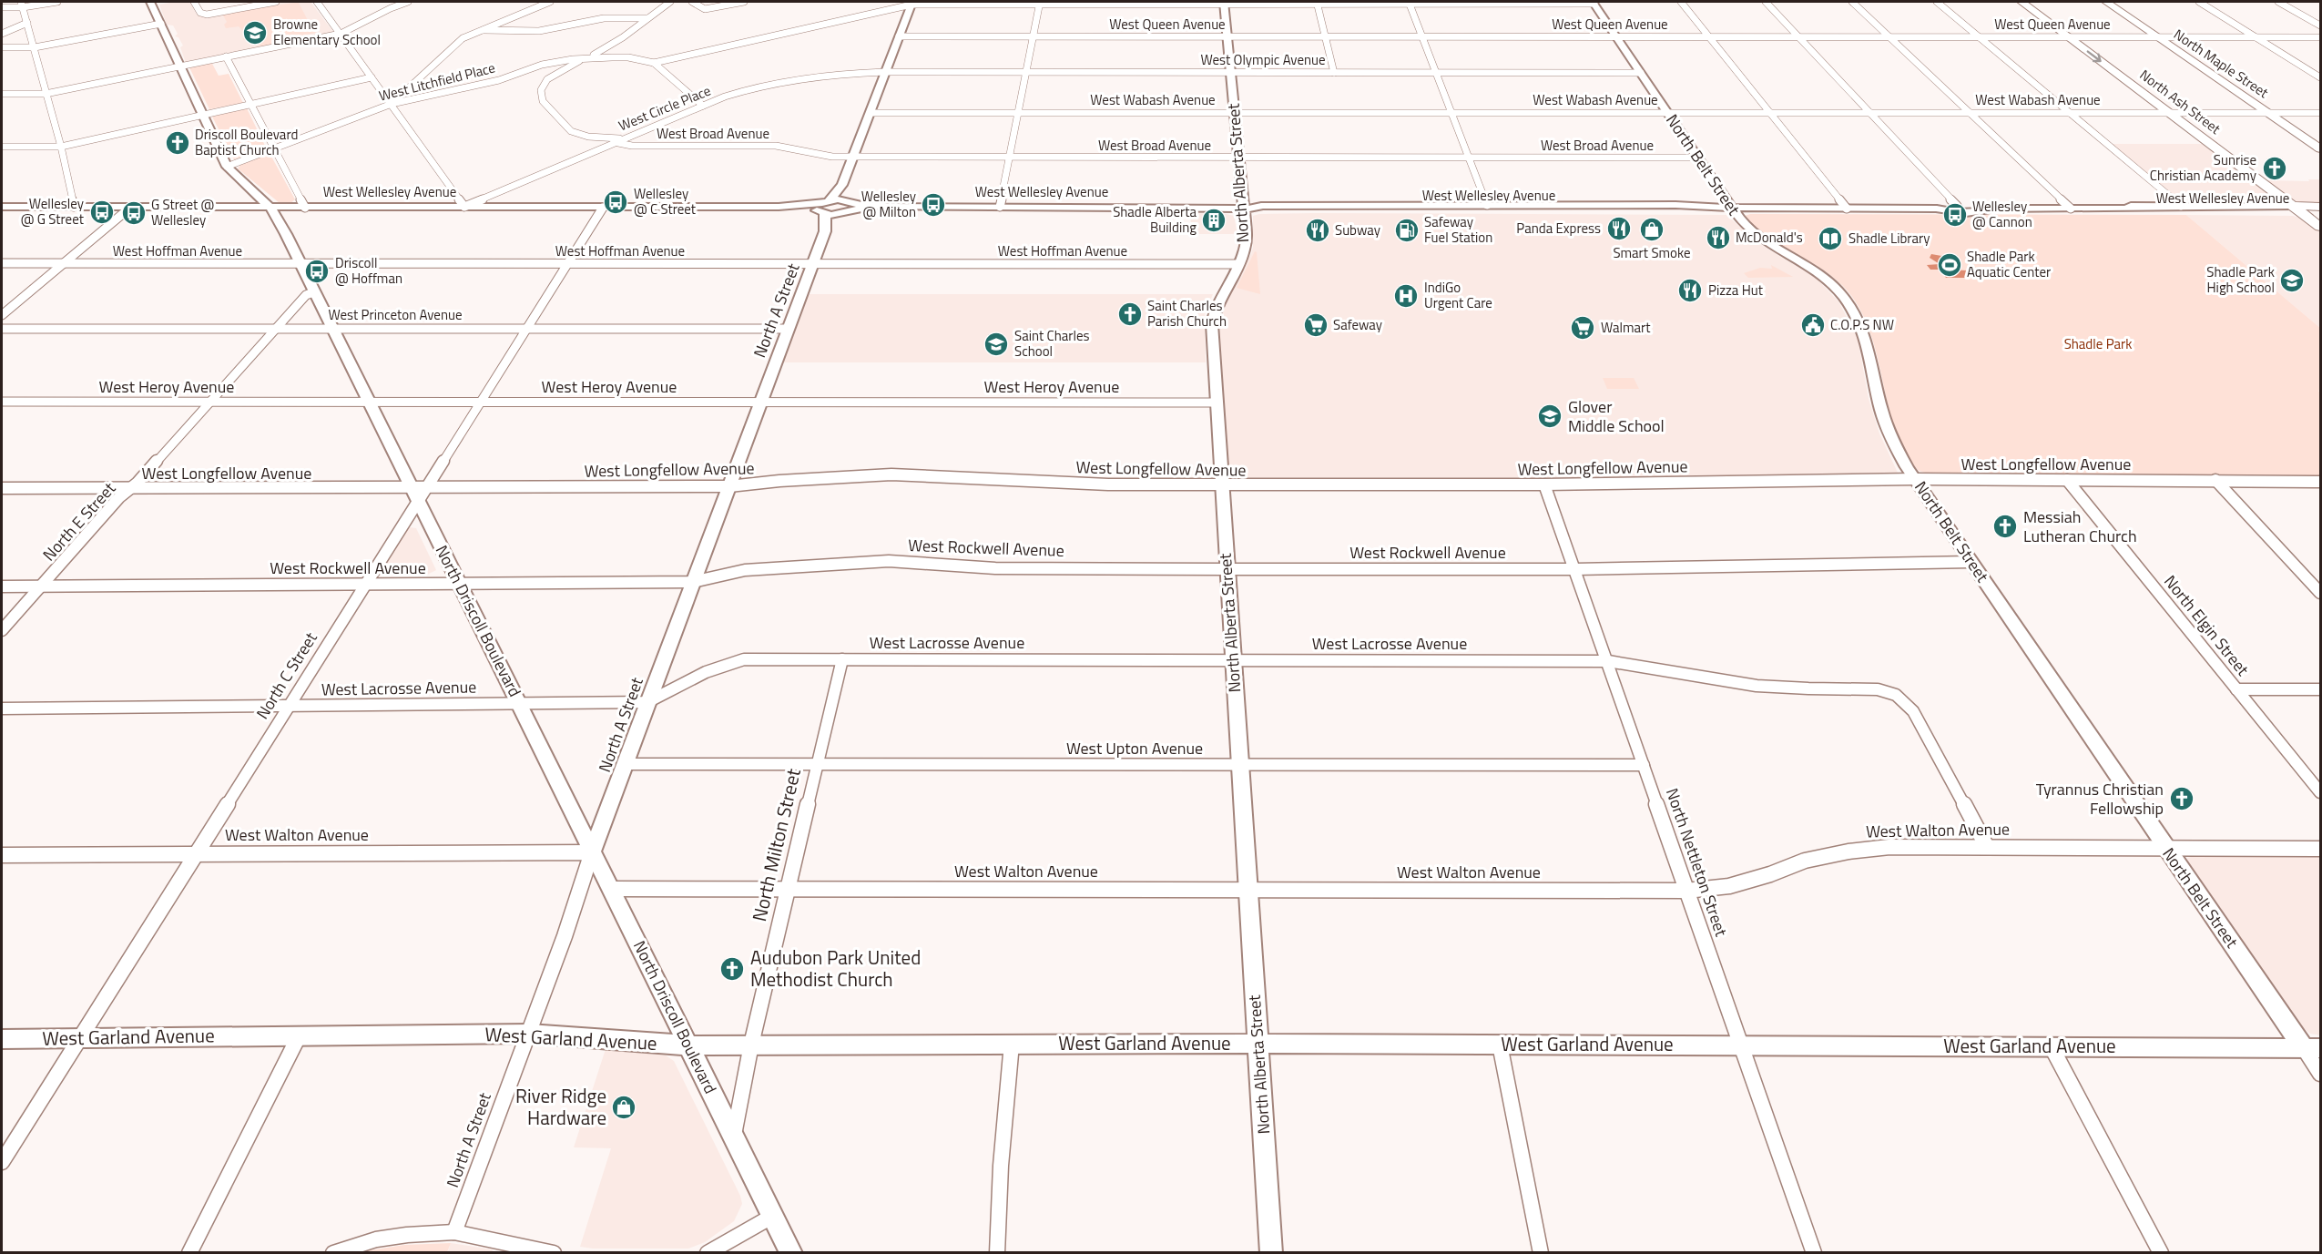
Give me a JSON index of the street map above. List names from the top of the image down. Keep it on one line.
{"streets":{"main road":["North Maple Street","North Ash Street","North Belt Street","North Alberta Street","West Wellesley Avenue","North A Street","North Driscoll Boulevard","West Garland Avenue"],"street":["West Queen Avenue","West Olympic Avenue","West Litchfield Place","West Wabash Avenue","West Circle Place","West Broad Avenue","West Hoffman Avenue","West Princeton Avenue","West Heroy Avenue","West Longfellow Avenue","North E Street","West Rockwell Avenue","North Elgin Street","West Lacrosse Avenue","North C Street","West Upton Avenue","West Walton Avenue","North Milton Street","North Nettleton Street"]},"crossings":[["West Queen Avenue","North Maple Street"],["West Queen Avenue","North Ash Street"],["West Queen Avenue","North Belt Street"],["West Queen Avenue","North Alberta Street"],["West Olympic Avenue","West Circle Place"],["West Olympic Avenue","North Belt Street"],["West Olympic Avenue","North Alberta Street"],["North Maple Street","West Wabash Avenue"],["West Litchfield Place","North Belt Street"],["West Litchfield Place","North Alberta Street"],["West Litchfield Place","North Driscoll Boulevard"],["West Wabash Avenue","North Ash Street"],["West Wabash Avenue","North Belt Street"],["West Wabash Avenue","North Alberta Street"],["North Ash Street","West Wellesley Avenue"],["West Circle Place","West Broad Avenue"],["West Circle Place","West Wellesley Avenue"],["West Broad Avenue","North Belt Street"],["West Broad Avenue","North Alberta Street"],["North Belt Street","West Wellesley Avenue"],["North Belt Street","West Longfellow Avenue"],["North Belt Street","West Rockwell Avenue"],["North Belt Street","West Walton Avenue"],["North Belt Street","West Garland Avenue"],["North Alberta Street","West Wellesley Avenue"],["North Alberta Street","West Hoffman Avenue"],["North Alberta Street","West Heroy Avenue"],["North Alberta Street","West Longfellow Avenue"],["North Alberta Street","West Rockwell Avenue"],["North Alberta Street","West Lacrosse Avenue"],["North Alberta Street","West Upton Avenue"],["North Alberta Street","West Walton Avenue"],["North Alberta Street","West Garland Avenue"],["West Wellesley Avenue","North A Street"],["West Wellesley Avenue","North Driscoll Boulevard"],["West Wellesley Avenue","North C Street"],["West Hoffman Avenue","North A Street"],["West Hoffman Avenue","North Driscoll Boulevard"],["West Hoffman Avenue","North C Street"],["North A Street","West Princeton Avenue"],["North A Street","West Heroy Avenue"],["North A Street","West Longfellow Avenue"],["North A Street","West Rockwell Avenue"],["North A Street","North Driscoll Boulevard"],["North A Street","West Lacrosse Avenue"],["North A Street","West Upton Avenue"],["North A Street","West Walton Avenue"],["North A Street","West Garland Avenue"],["West Princeton Avenue","North E Street"],["West Princeton Avenue","North Driscoll Boulevard"],["West Princeton Avenue","North C Street"],["West Heroy Avenue","North E Street"],["West Heroy Avenue","North Driscoll Boulevard"],["West Heroy Avenue","North C Street"],["West Longfellow Avenue","North E Street"],["West Longfellow Avenue","North Driscoll Boulevard"],["West Longfellow Avenue","North Elgin Street"],["West Longfellow Avenue","North C Street"],["West Longfellow Avenue","North Nettleton Street"],["North E Street","West Rockwell Avenue"],["North E Street","North Driscoll Boulevard"],["West Rockwell Avenue","North Driscoll Boulevard"],["West Rockwell Avenue","North C Street"],["West Rockwell Avenue","North Nettleton Street"],["North Driscoll Boulevard","West Lacrosse Avenue"],["North Driscoll Boulevard","North C Street"],["North Driscoll Boulevard","West Walton Avenue"],["North Driscoll Boulevard","North Milton Street"],["North Driscoll Boulevard","West Garland Avenue"],["West Lacrosse Avenue","North C Street"],["West Lacrosse Avenue","West Walton Avenue"],["West Lacrosse Avenue","North Milton Street"],["West Lacrosse Avenue","North Nettleton Street"],["North C Street","West Walton Avenue"],["North C Street","West Garland Avenue"],["West Upton Avenue","North Milton Street"],["West Upton Avenue","North Nettleton Street"],["West Walton Avenue","North Milton Street"],["West Walton Avenue","North Nettleton Street"],["North Milton Street","West Garland Avenue"],["North Nettleton Street","West Garland Avenue"]],"parks":["Shadle Park"],"places":{"school or university":["Browne Elementary School","Shadle Park High School","Saint Charles School","Glover Middle School"],"church":["Driscoll Boulevard Baptist Church","Sunrise Christian Academy","Saint Charles Parish Church","Messiah Lutheran Church","Tyrannus Christian Fellowship","Audubon Park United Methodist Church"],"bus stop":["Wellesley @ C Street","Wellesley @ Milton","Wellesley @ G Street","G Street @ Wellesley","Wellesley @ Cannon","Driscoll @ Hoffman"],"building":["Shadle Alberta Building"],"restaurant":["Panda Express","Subway","McDonald's","Pizza Hut"],"shop":["Smart Smoke","River Ridge Hardware"],"fuel station":["Safeway Fuel Station"],"library":["Shadle Library"],"sports":["Shadle Park Aquatic Center"],"hospital":["IndiGo Urgent Care"],"supermarket":["Safeway","Walmart"],"public building":["C.O.P.S NW"]}}
